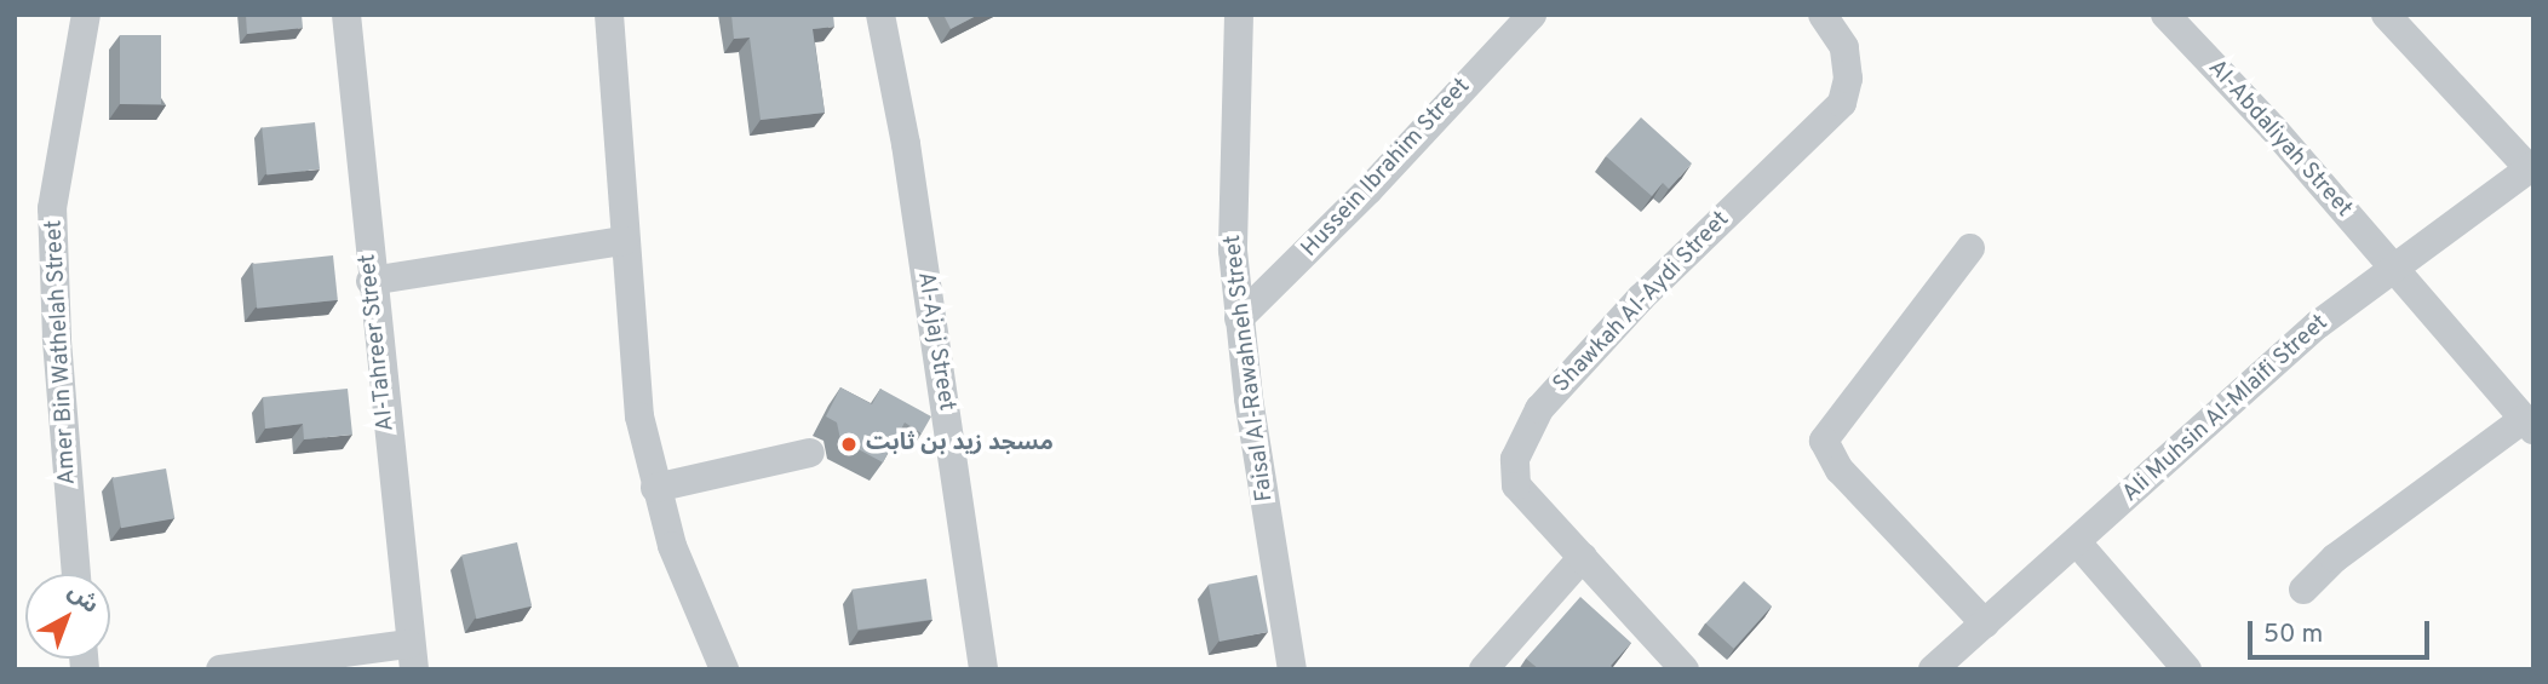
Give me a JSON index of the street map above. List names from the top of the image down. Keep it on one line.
{"streets":{"street":["Al-Abdaliyah Street","Hussein Ibrahim Street","Shawkah Al-Aydi Street","Al-Ajaj Street","Al-Tahreer Street","Amer Bin Wathelah Street","Faisal Al-Rawahneh Street","Ali Muhsin Al-Mlaifi Street"]},"crossings":[["Al-Abdaliyah Street","Ali Muhsin Al-Mlaifi Street"],["Hussein Ibrahim Street","Faisal Al-Rawahneh Street"]],"places":["مسجد زيد بن ثابت"],"scale_bar":"50 m","north":"top right"}
